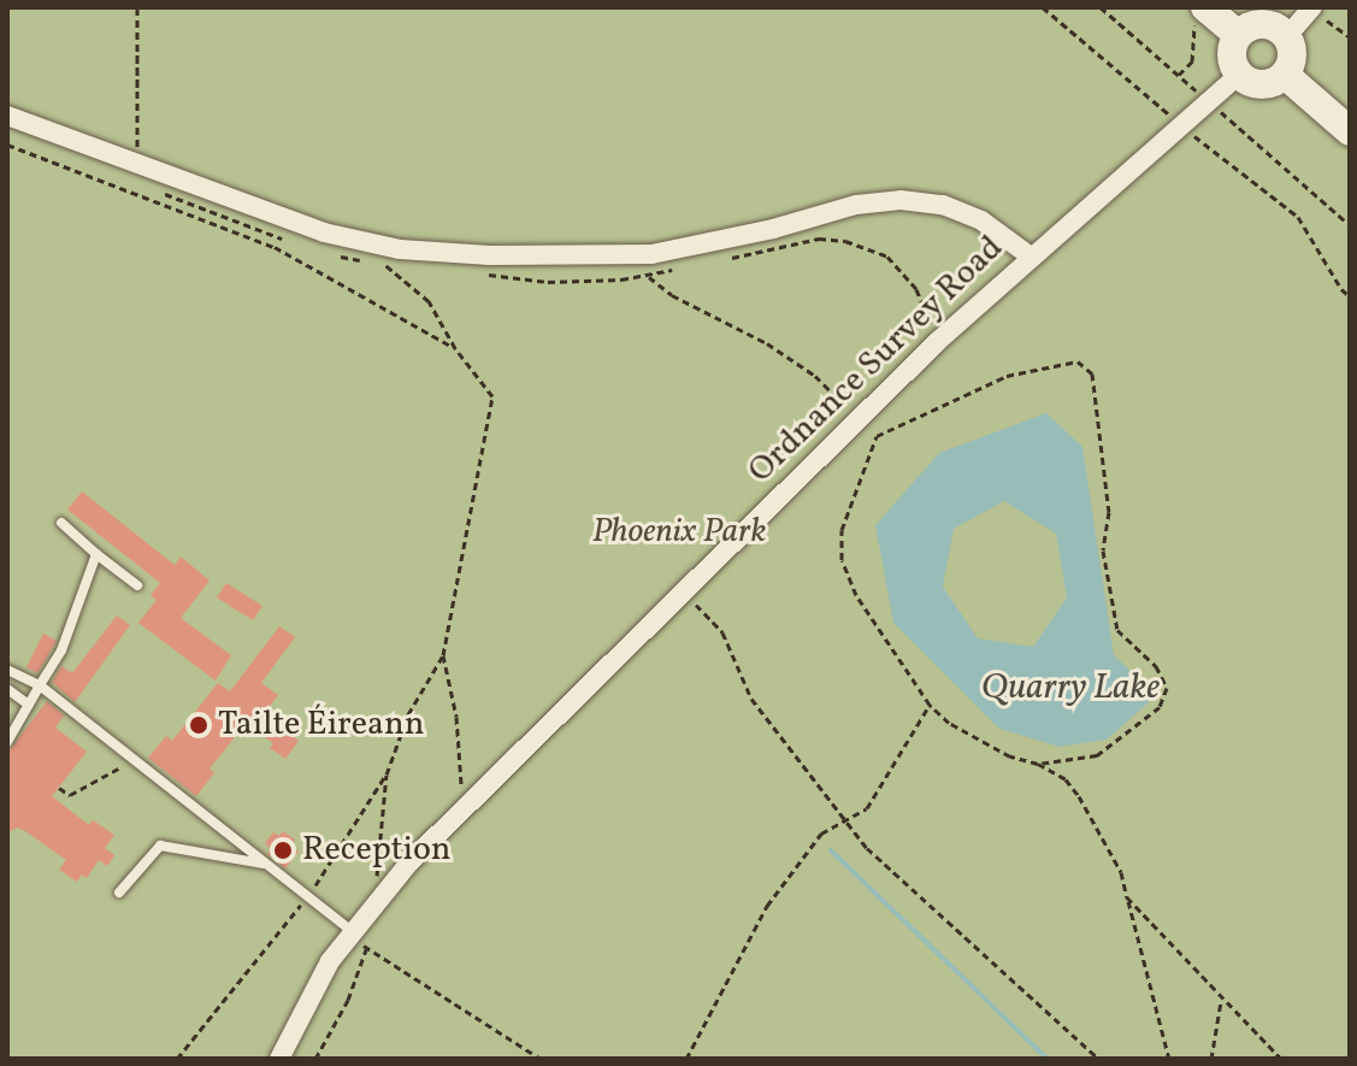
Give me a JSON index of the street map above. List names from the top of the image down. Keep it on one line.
{"streets":{"street":["Ordnance Survey Road"]},"water":["Quarry Lake"],"parks":["Phoenix Park"],"places":["Tailte Éireann","Reception"]}
